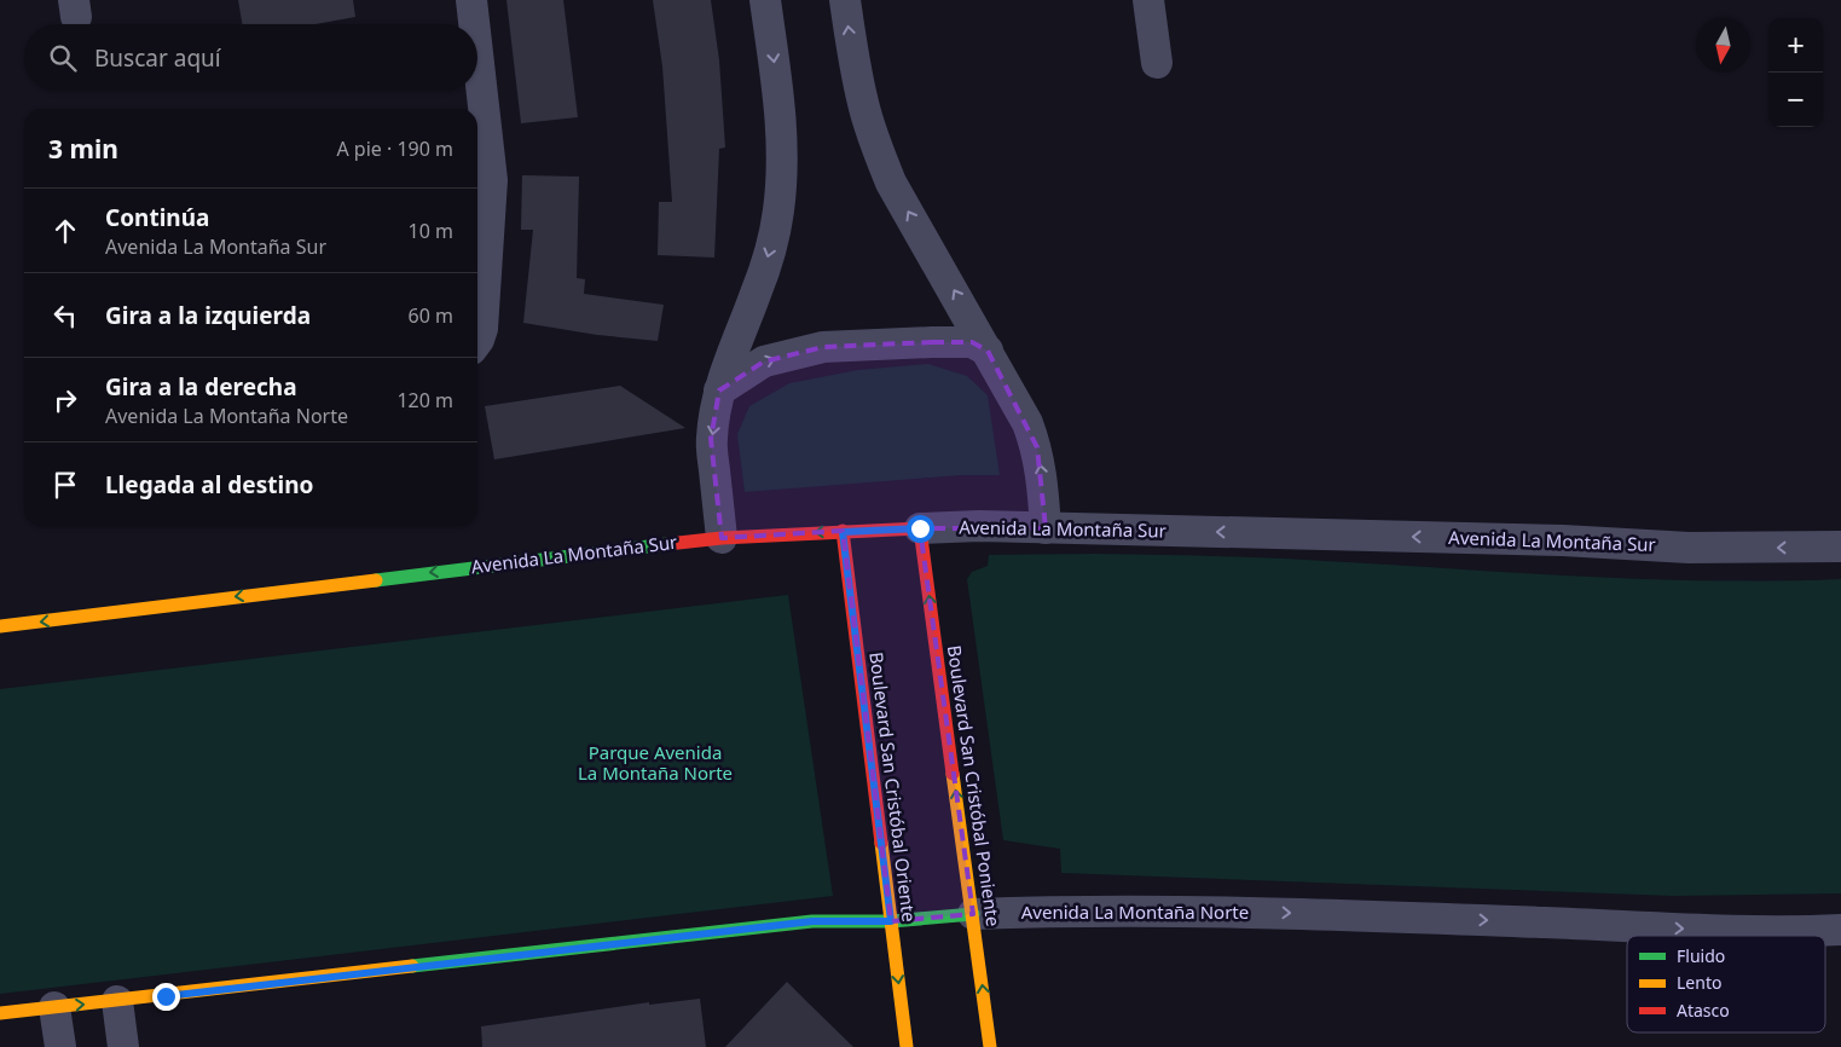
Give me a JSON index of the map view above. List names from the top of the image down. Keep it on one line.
{"streets":{"street":["Avenida La Montaña Sur","Boulevard San Cristóbal Poniente","Boulevard San Cristóbal Oriente","Avenida La Montaña Norte"]},"crossings":[["Avenida La Montaña Sur","Boulevard San Cristóbal Poniente"],["Avenida La Montaña Sur","Boulevard San Cristóbal Oriente"],["Boulevard San Cristóbal Poniente","Avenida La Montaña Norte"],["Boulevard San Cristóbal Oriente","Avenida La Montaña Norte"]],"one_way":["Avenida La Montaña Sur","Boulevard San Cristóbal Poniente","Avenida La Montaña Norte"],"parks":["Parque Avenida La Montaña Norte"],"legend":["Fluido","Lento","Atasco"],"north":"bottom","page":{"map_buttons":["+","−"],"search":"Buscar aquí","heading":["3 min","A pie · 190 m"],"list":[["Continúa","Avenida La Montaña Sur","10 m"],["Gira a la izquierda","60 m"],["Gira a la derecha","Avenida La Montaña Norte","120 m"],"Llegada al destino"]}}
